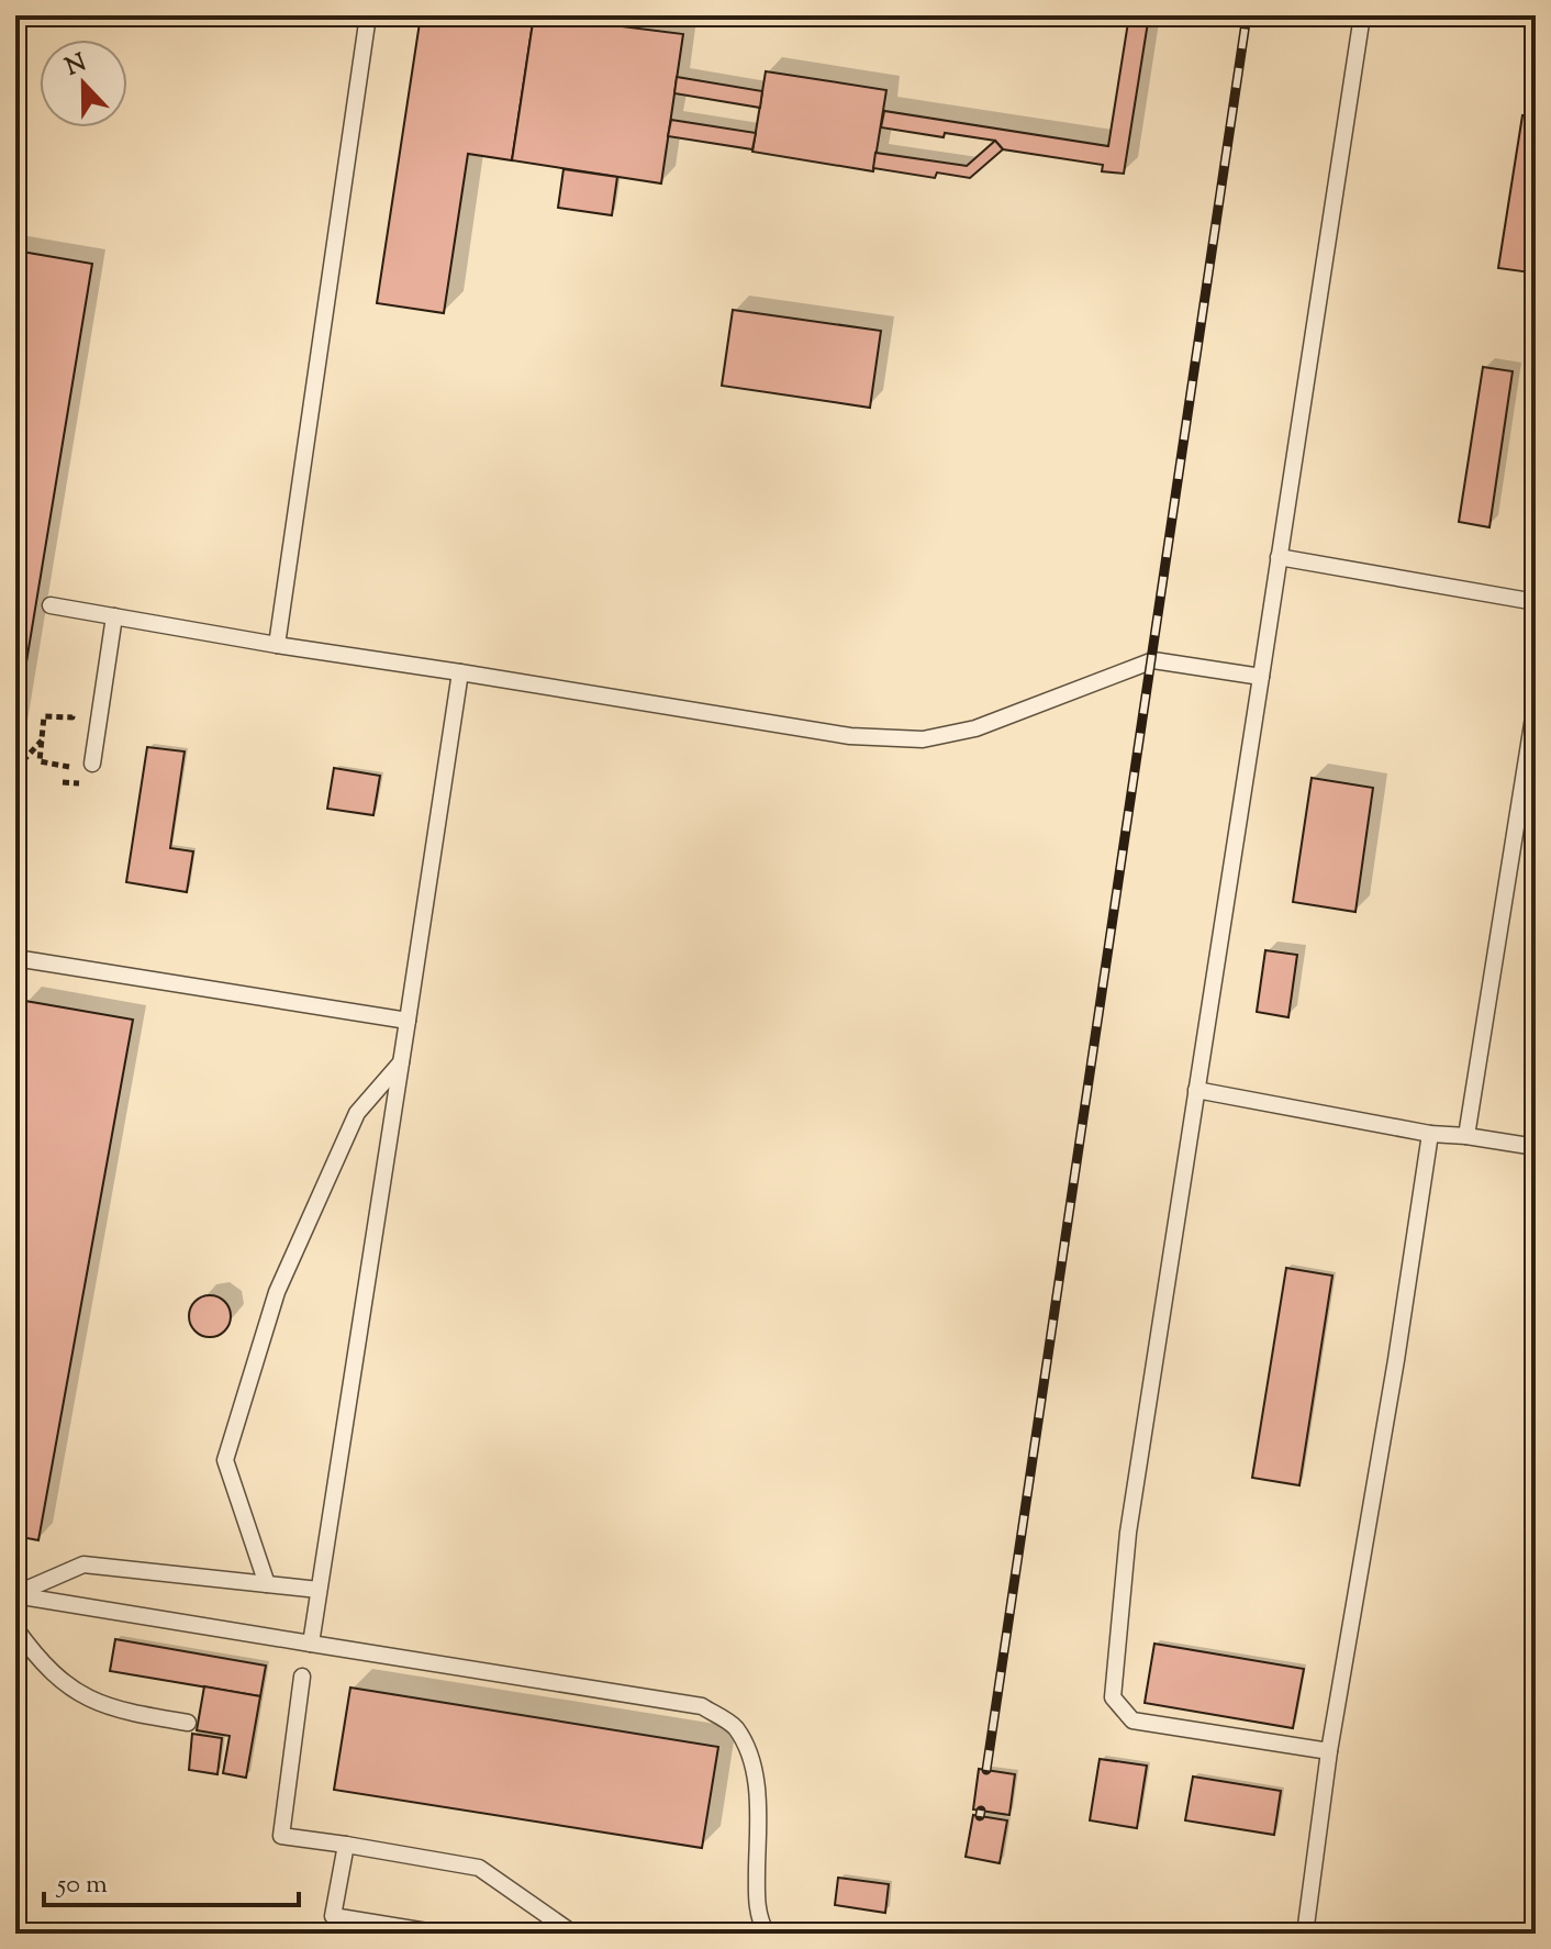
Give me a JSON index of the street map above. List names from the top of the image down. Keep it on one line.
{"scale_bar":"50 m","north":"top"}
